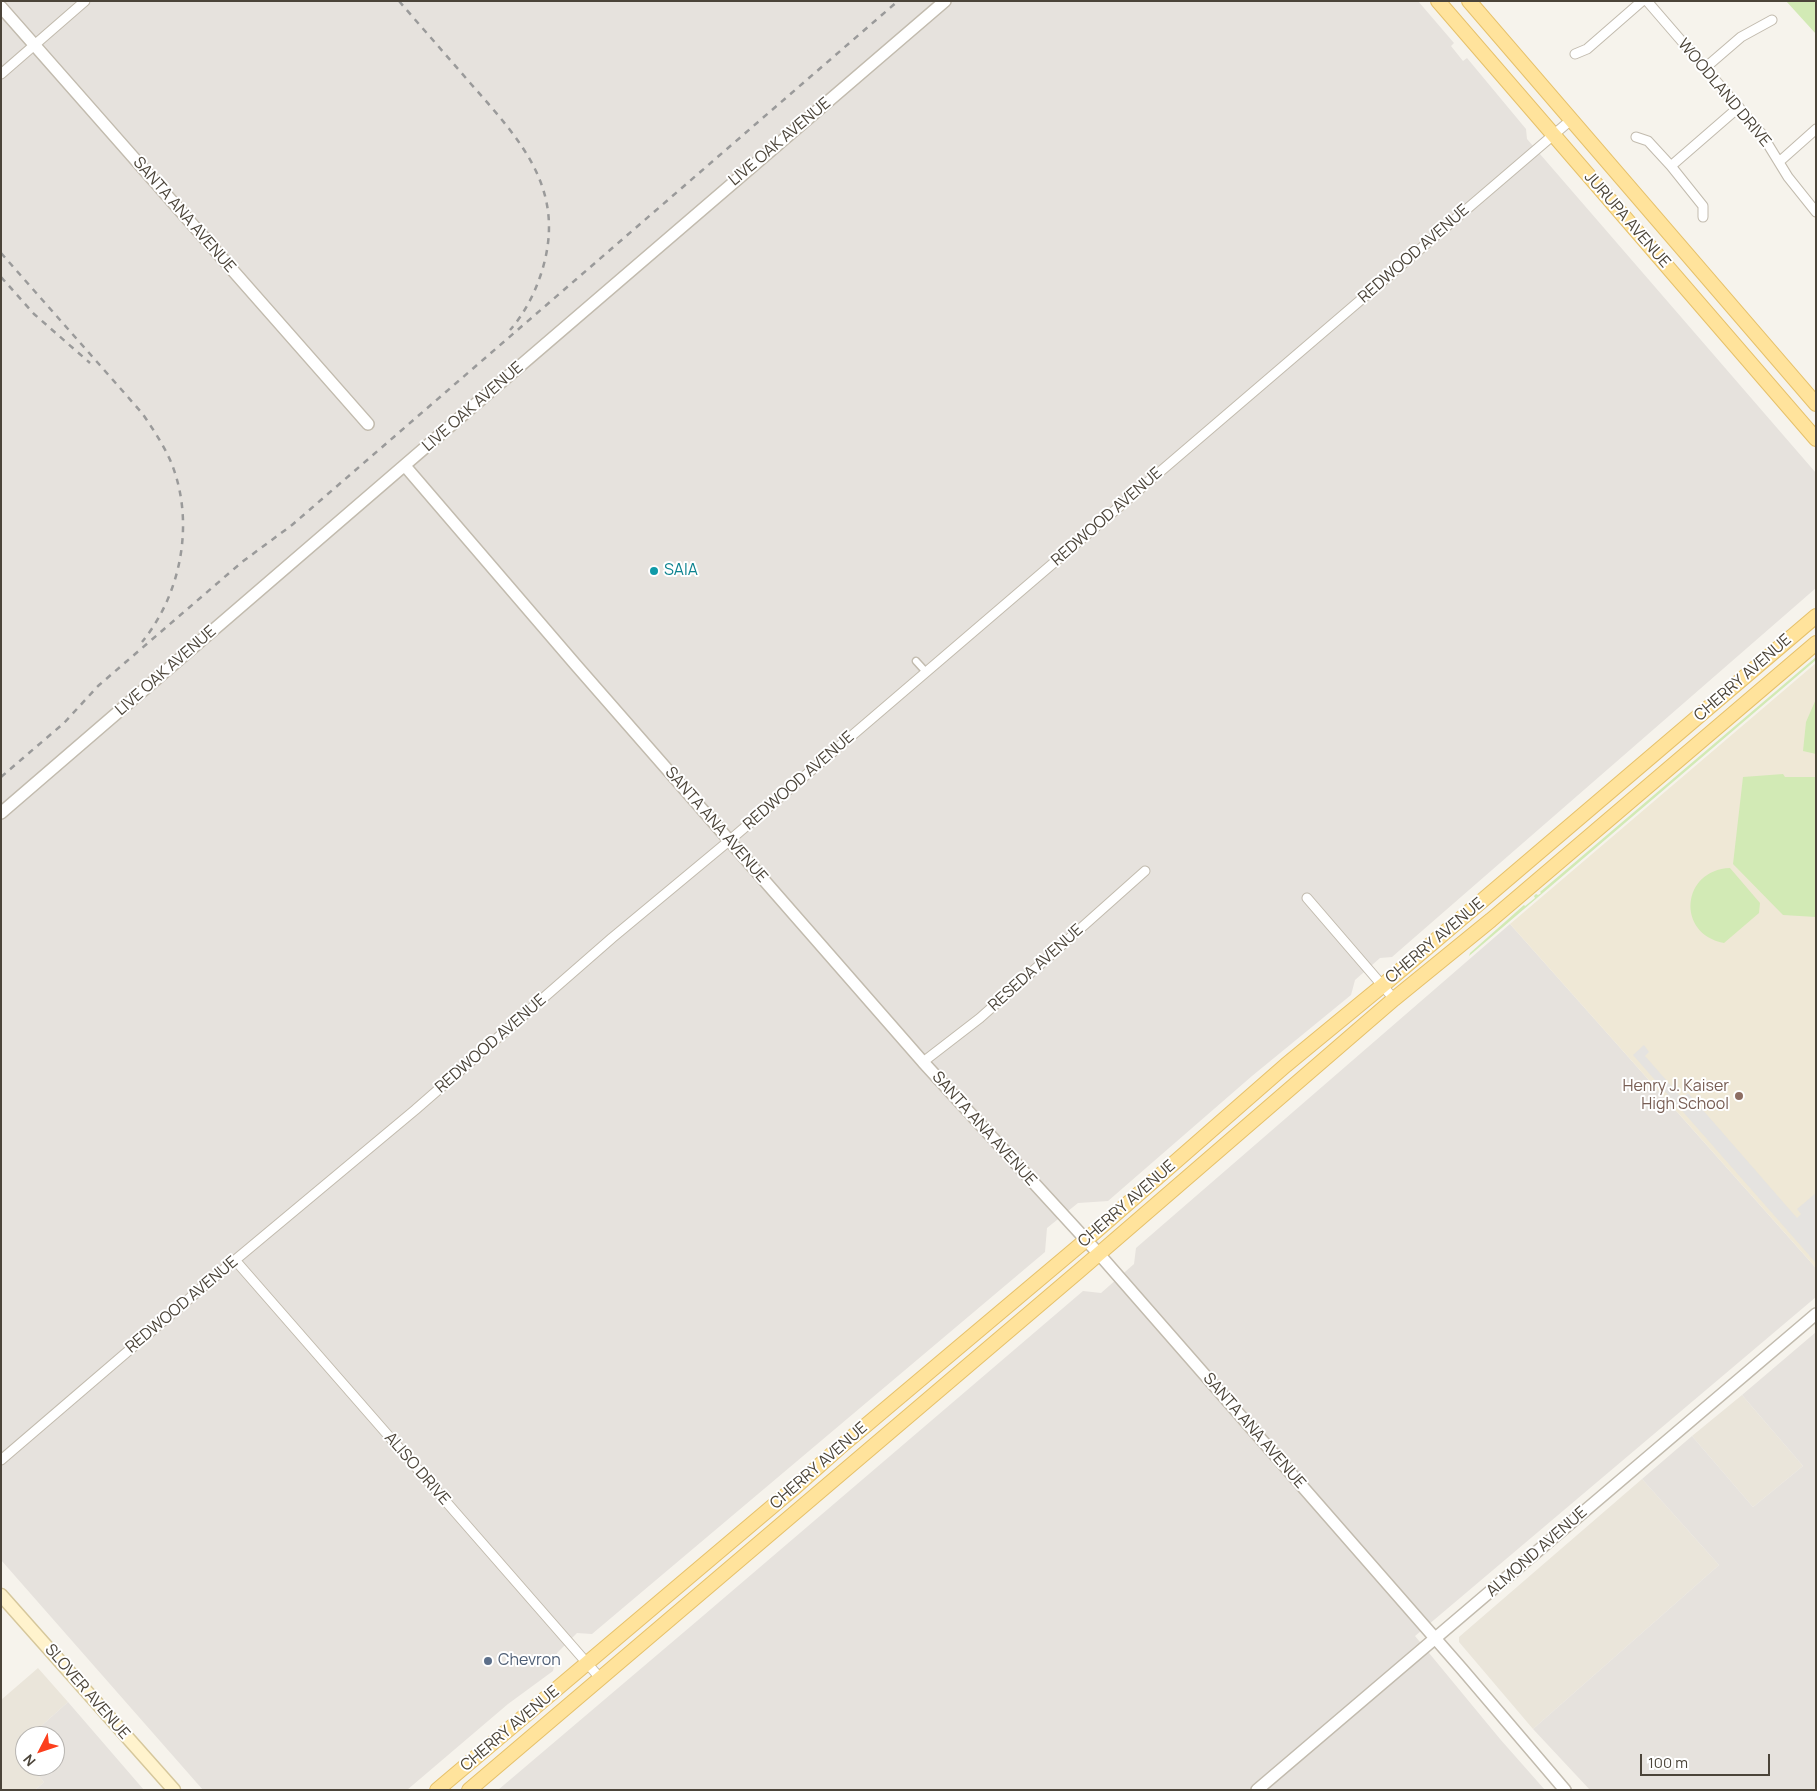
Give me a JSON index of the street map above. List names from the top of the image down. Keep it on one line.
{"streets":{"main road":["JURUPA AVENUE","CHERRY AVENUE","SLOVER AVENUE"],"street":["WOODLAND DRIVE","LIVE OAK AVENUE","SANTA ANA AVENUE","REDWOOD AVENUE","RESEDA AVENUE","ALISO DRIVE","ALMOND AVENUE"]},"crossings":[["LIVE OAK AVENUE","SANTA ANA AVENUE"],["SANTA ANA AVENUE","REDWOOD AVENUE"],["SANTA ANA AVENUE","CHERRY AVENUE"],["SANTA ANA AVENUE","RESEDA AVENUE"],["SANTA ANA AVENUE","ALMOND AVENUE"],["JURUPA AVENUE","REDWOOD AVENUE"],["REDWOOD AVENUE","ALISO DRIVE"],["CHERRY AVENUE","ALISO DRIVE"]],"places":["SAIA","Henry J. Kaiser High School","Chevron"],"scale_bar":"100 m","north":"bottom left"}
